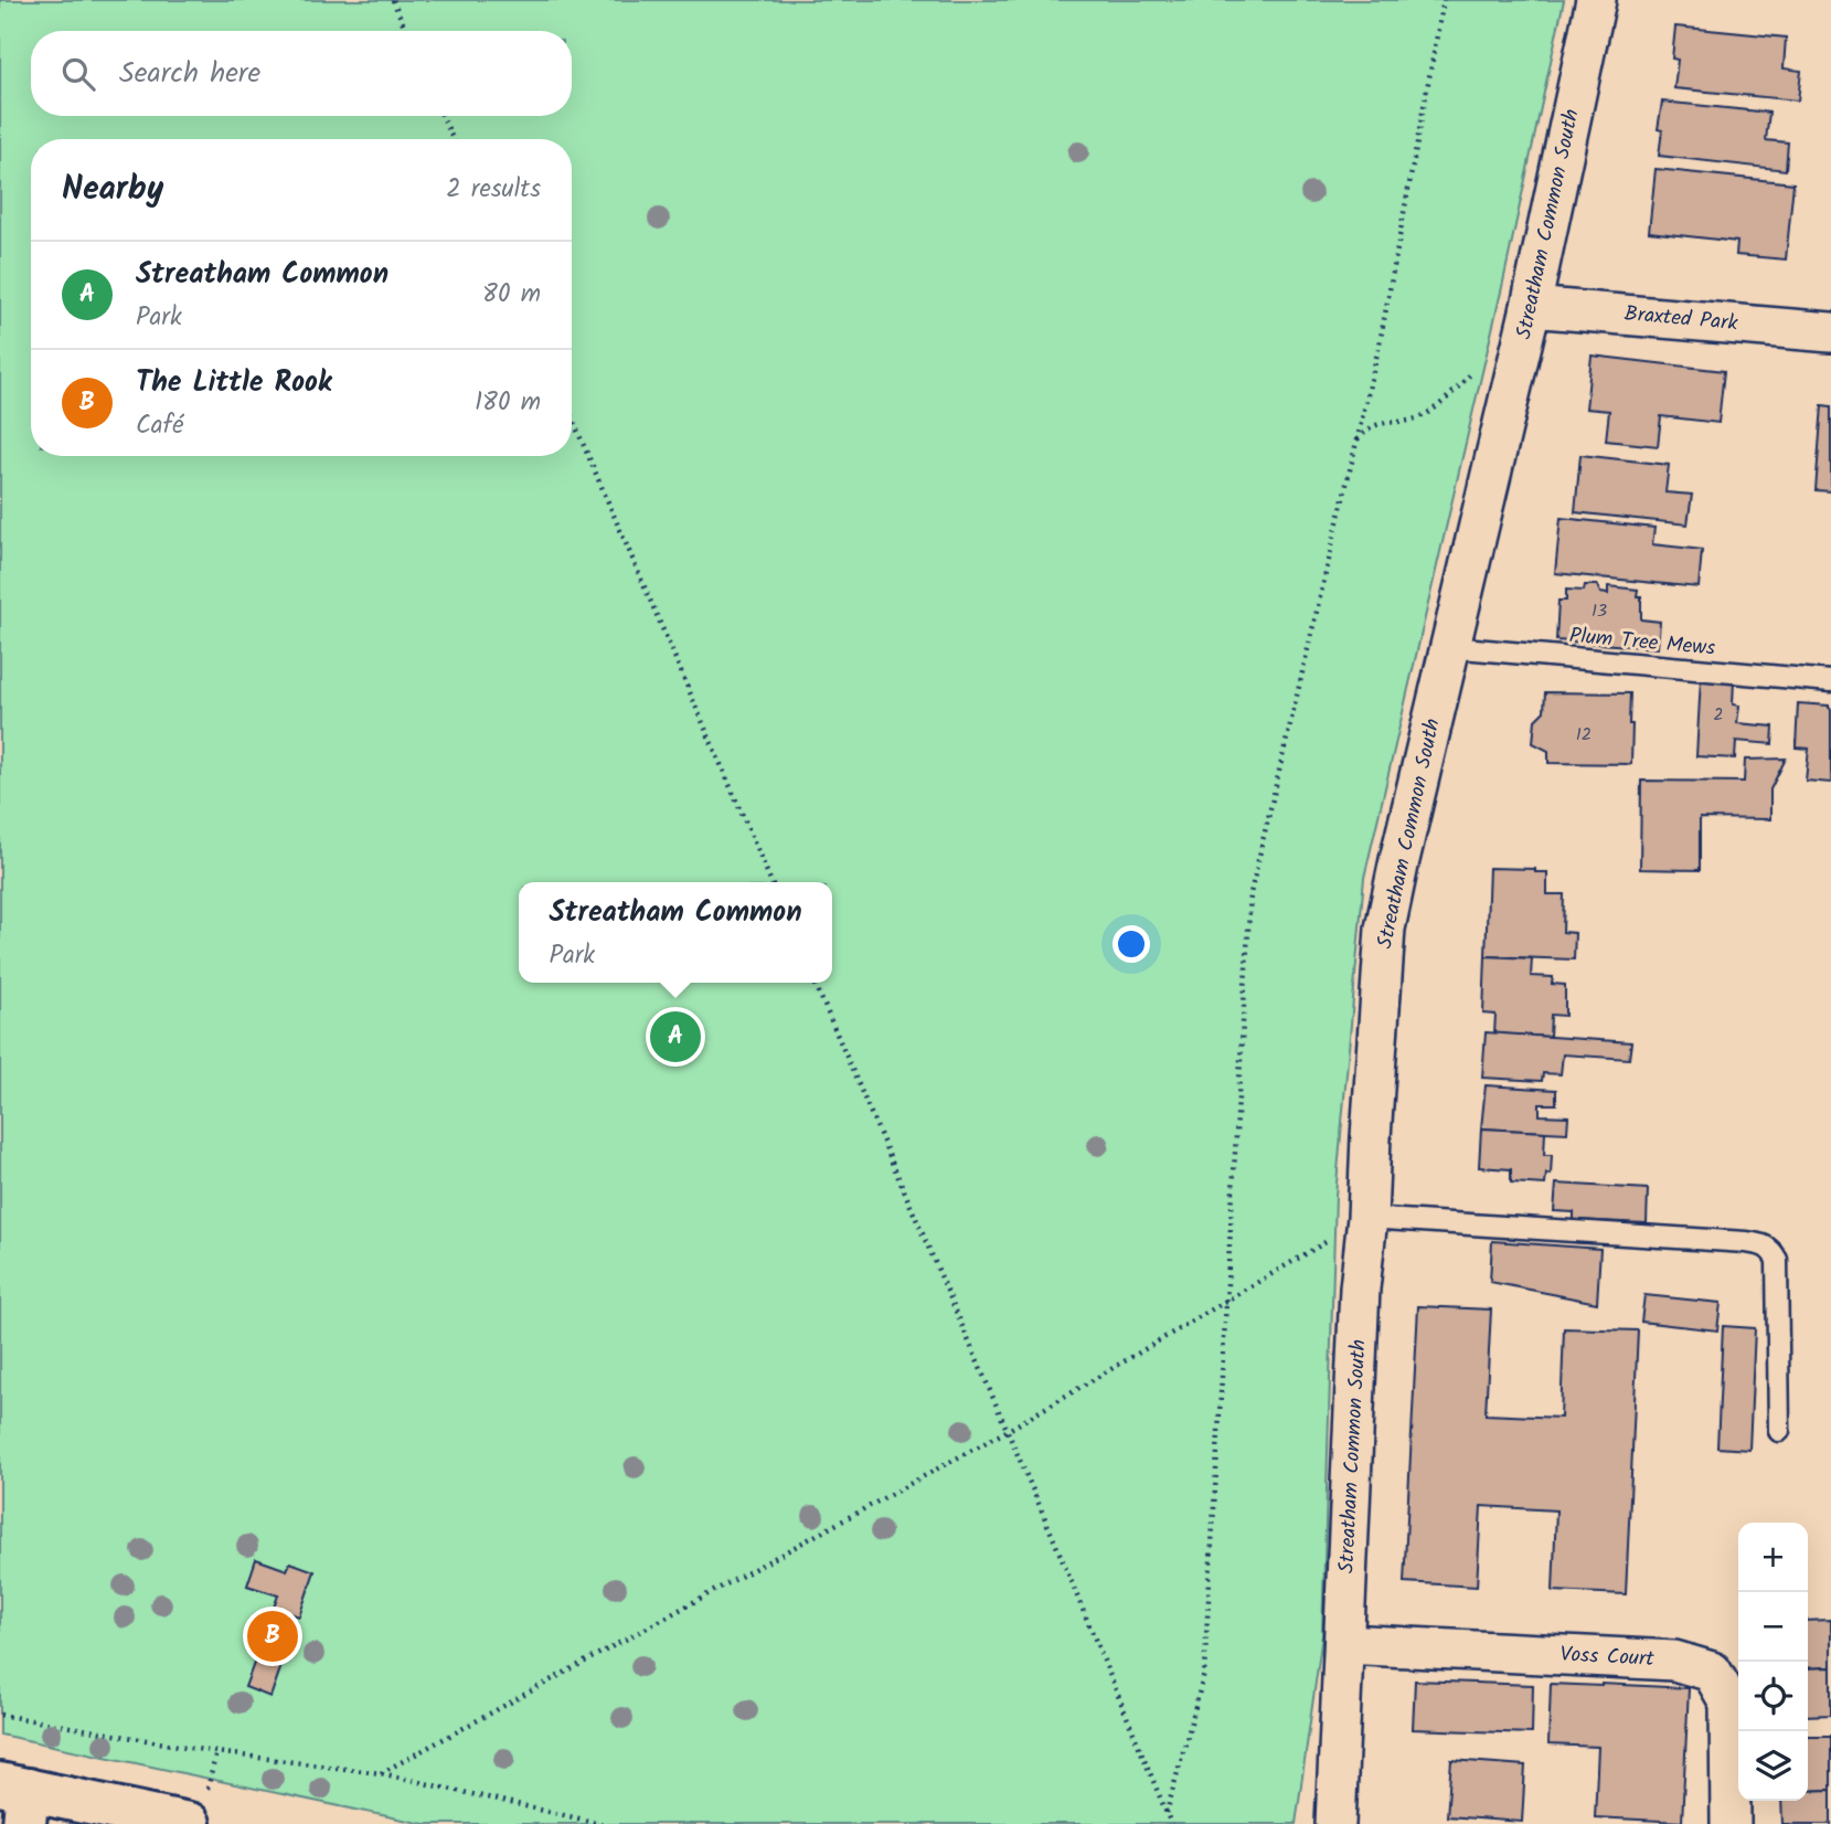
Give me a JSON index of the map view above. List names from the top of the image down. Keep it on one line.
{"streets":{"street":["Streatham Common South","Braxted Park","Voss Court"],"lane":["Plum Tree Mews"]},"crossings":[["Streatham Common South","Braxted Park"],["Streatham Common South","Plum Tree Mews"],["Streatham Common South","Voss Court"]],"house_numbers":["13","2","12"],"page":{"search":"Search here","heading":["Nearby","2 results"],"list":[{"mark":"A","name":"Streatham Common","note":"Park","value":"80 m"},{"mark":"B","name":"The Little Rook","note":"Café","value":"180 m"}],"popup":["Streatham Common","Park"],"pins":["A","B"],"map_buttons":["+","−"]}}
